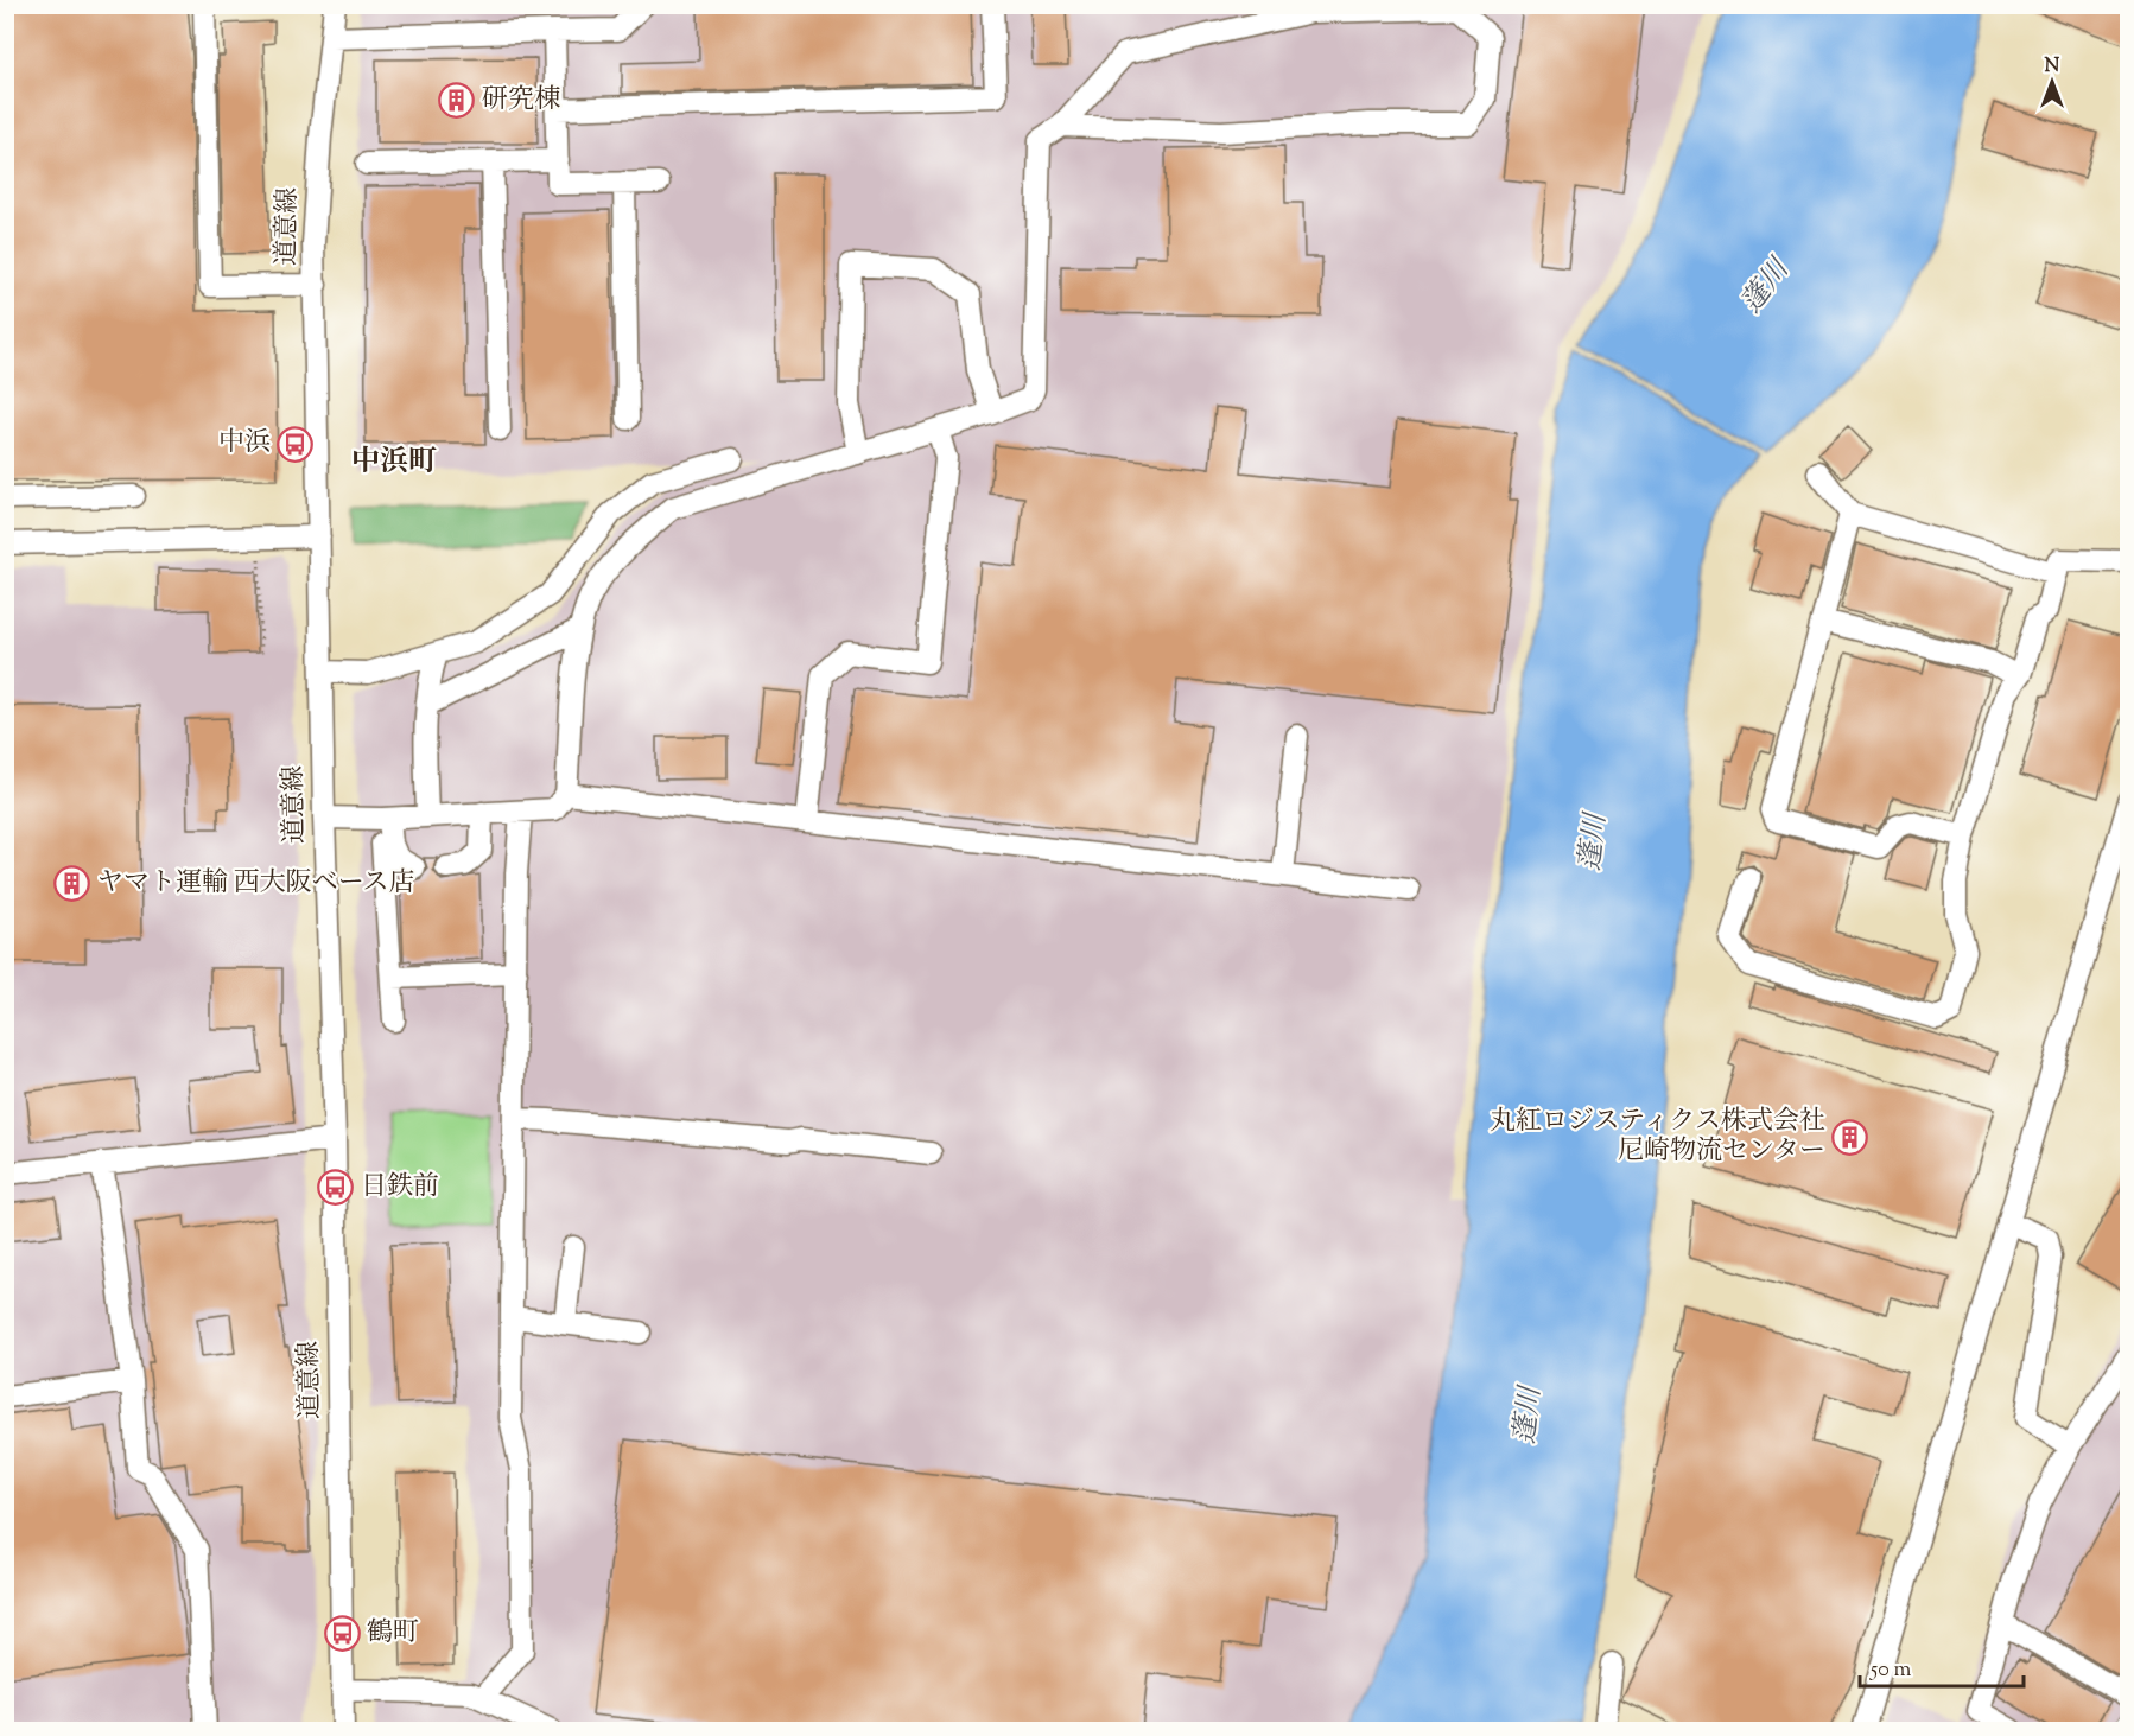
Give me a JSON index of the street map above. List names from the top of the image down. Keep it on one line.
{"streets":{"street":["道意線"]},"districts":["中浜町"],"water":["蓬川"],"places":{"building":["研究棟","ヤマト運輸 西大阪ベース店","丸紅ロジスティクス株式会社 尼崎物流センター"],"bus stop":["中浜","日鉄前","鶴町"]},"scale_bar":"50 m","north":"top"}
